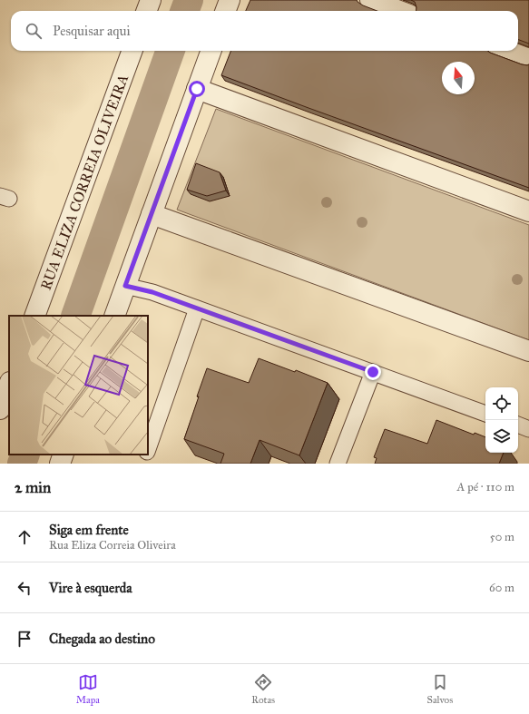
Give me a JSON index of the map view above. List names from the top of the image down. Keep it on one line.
{"streets":{"street":["RUA ELIZA CORREIA OLIVEIRA"]},"north":"top","page":{"search":"Pesquisar aqui","heading":["2 min","A pé · 110 m"],"list":[["Siga em frente","Rua Eliza Correia Oliveira","50 m"],["Vire à esquerda","60 m"],"Chegada ao destino"],"nav":["Mapa","Rotas","Salvos"]}}
